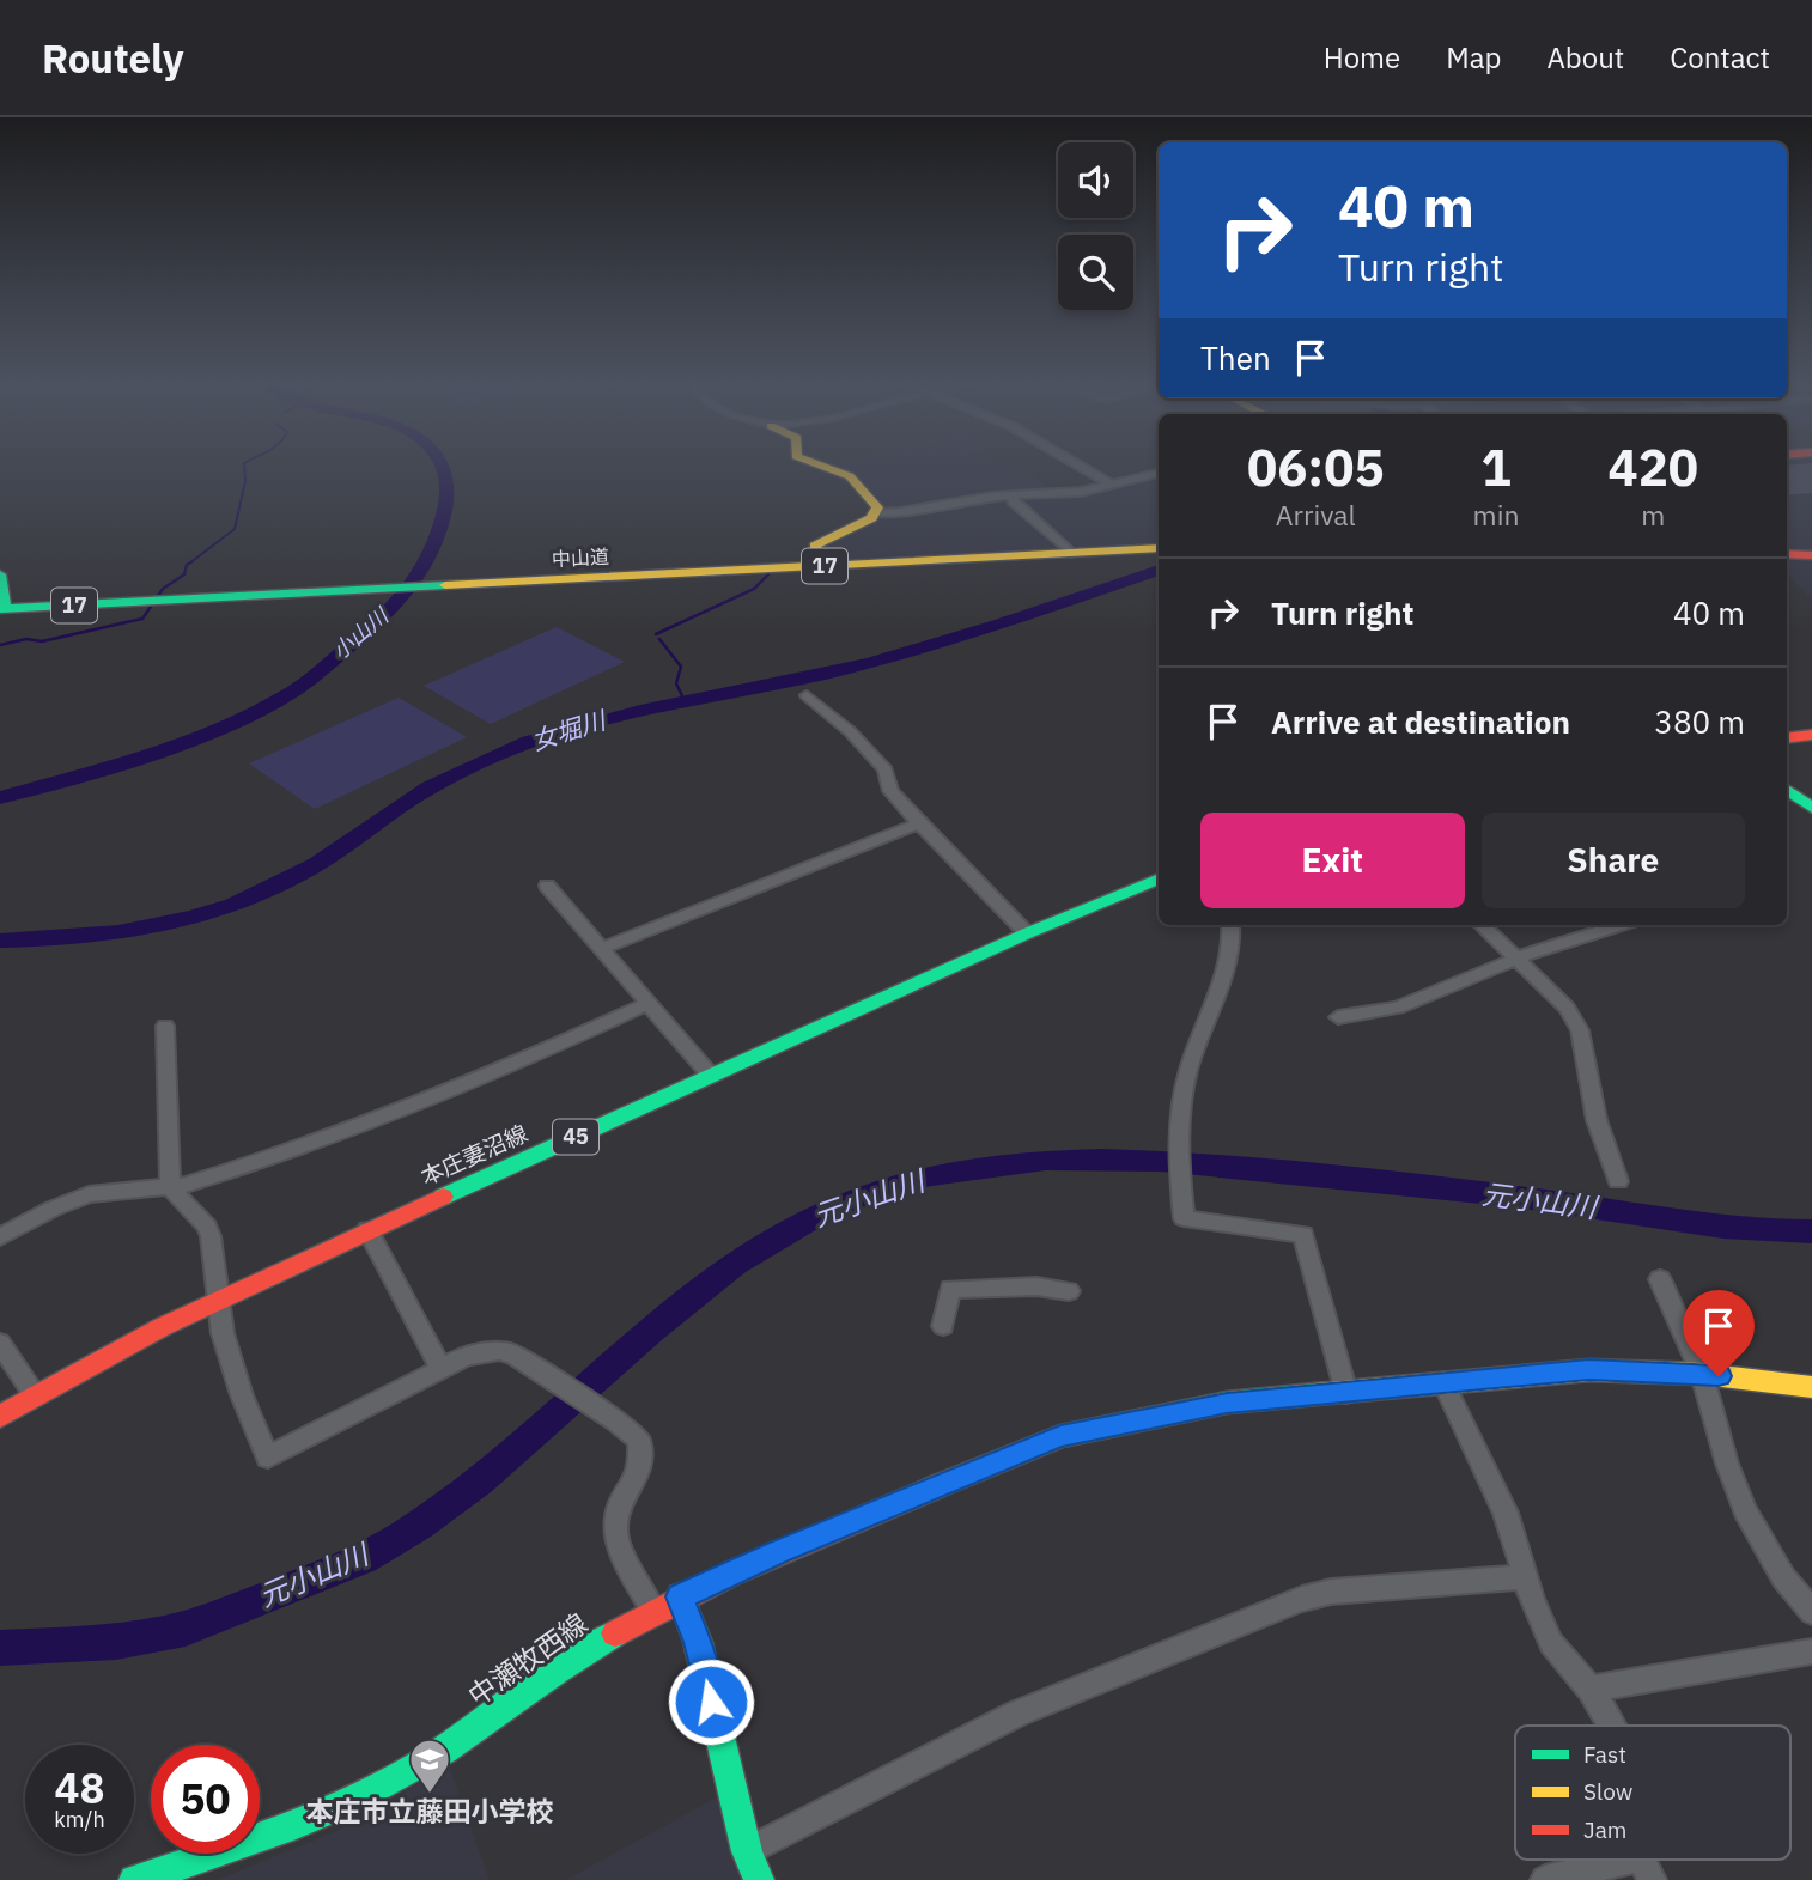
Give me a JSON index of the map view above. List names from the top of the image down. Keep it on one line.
{"streets":{"main road":["中山道","17","45","本庄妻沼線","中瀬牧西線"]},"water":["小山川","女堀川","元小山川"],"places":{"school or university":["本庄市立藤田小学校"]},"legend":["Fast","Slow","Jam"],"page":{"header":"Routely","nav":["Home","Map","About","Contact"],"turn":["40 m","Turn right"],"then":"Then","eta":["06:05","Arrival","1","min","420","m"],"list":[{"name":"Turn right","value":"40 m"},{"name":"Arrive at destination","value":"380 m"}],"buttons":["Exit","Share"],"speed":"48 km/h","limit":"50"}}
